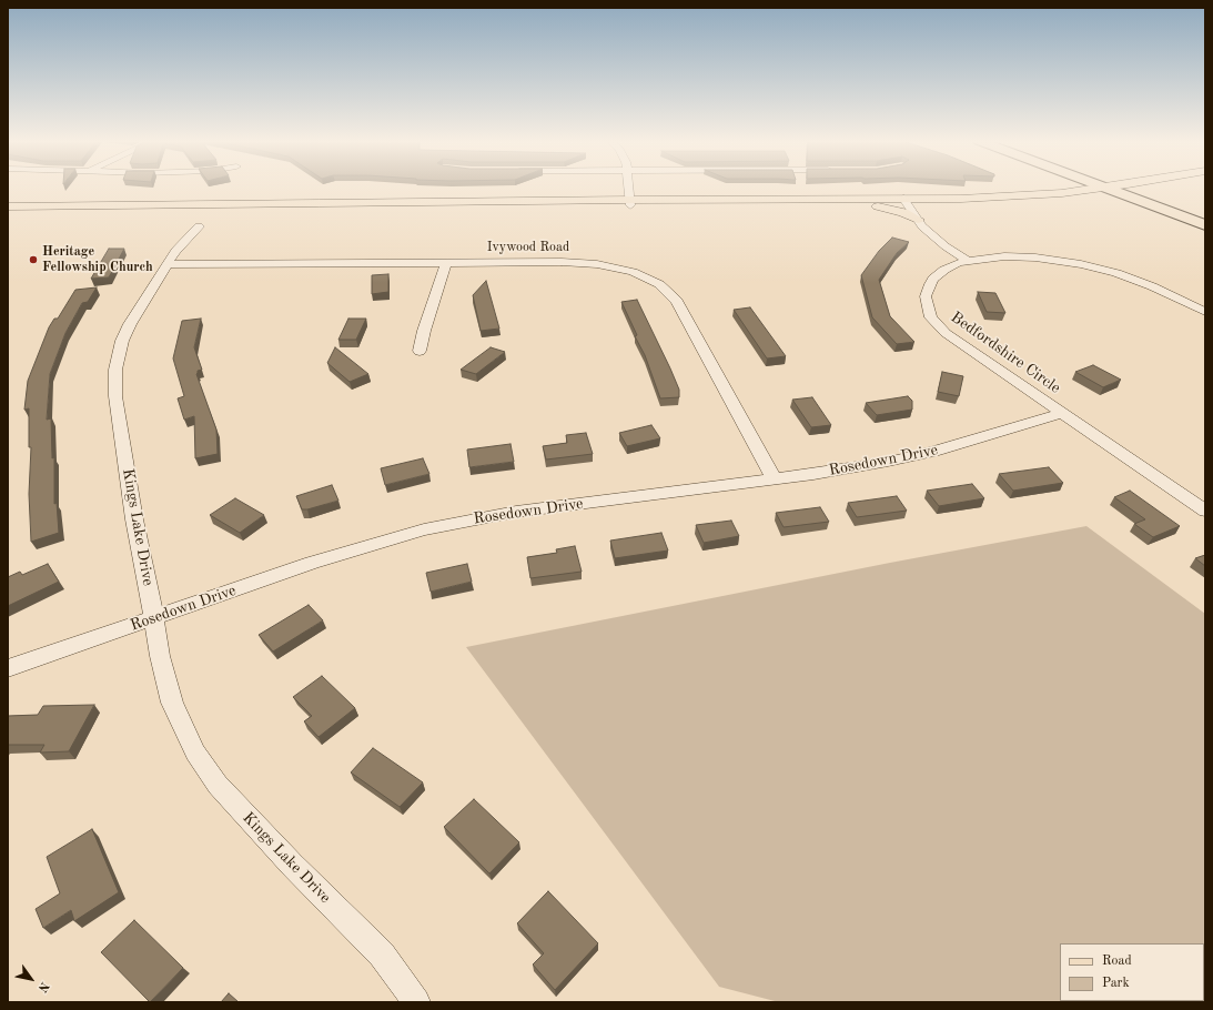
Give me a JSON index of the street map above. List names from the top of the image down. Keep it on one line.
{"streets":{"street":["Ivywood Road","Bedfordshire Circle","Rosedown Drive","Kings Lake Drive"]},"crossings":[["Ivywood Road","Rosedown Drive"],["Ivywood Road","Kings Lake Drive"],["Bedfordshire Circle","Rosedown Drive"],["Rosedown Drive","Kings Lake Drive"]],"places":["Heritage Fellowship Church"],"legend":["Road","Park"],"north":"bottom right"}
